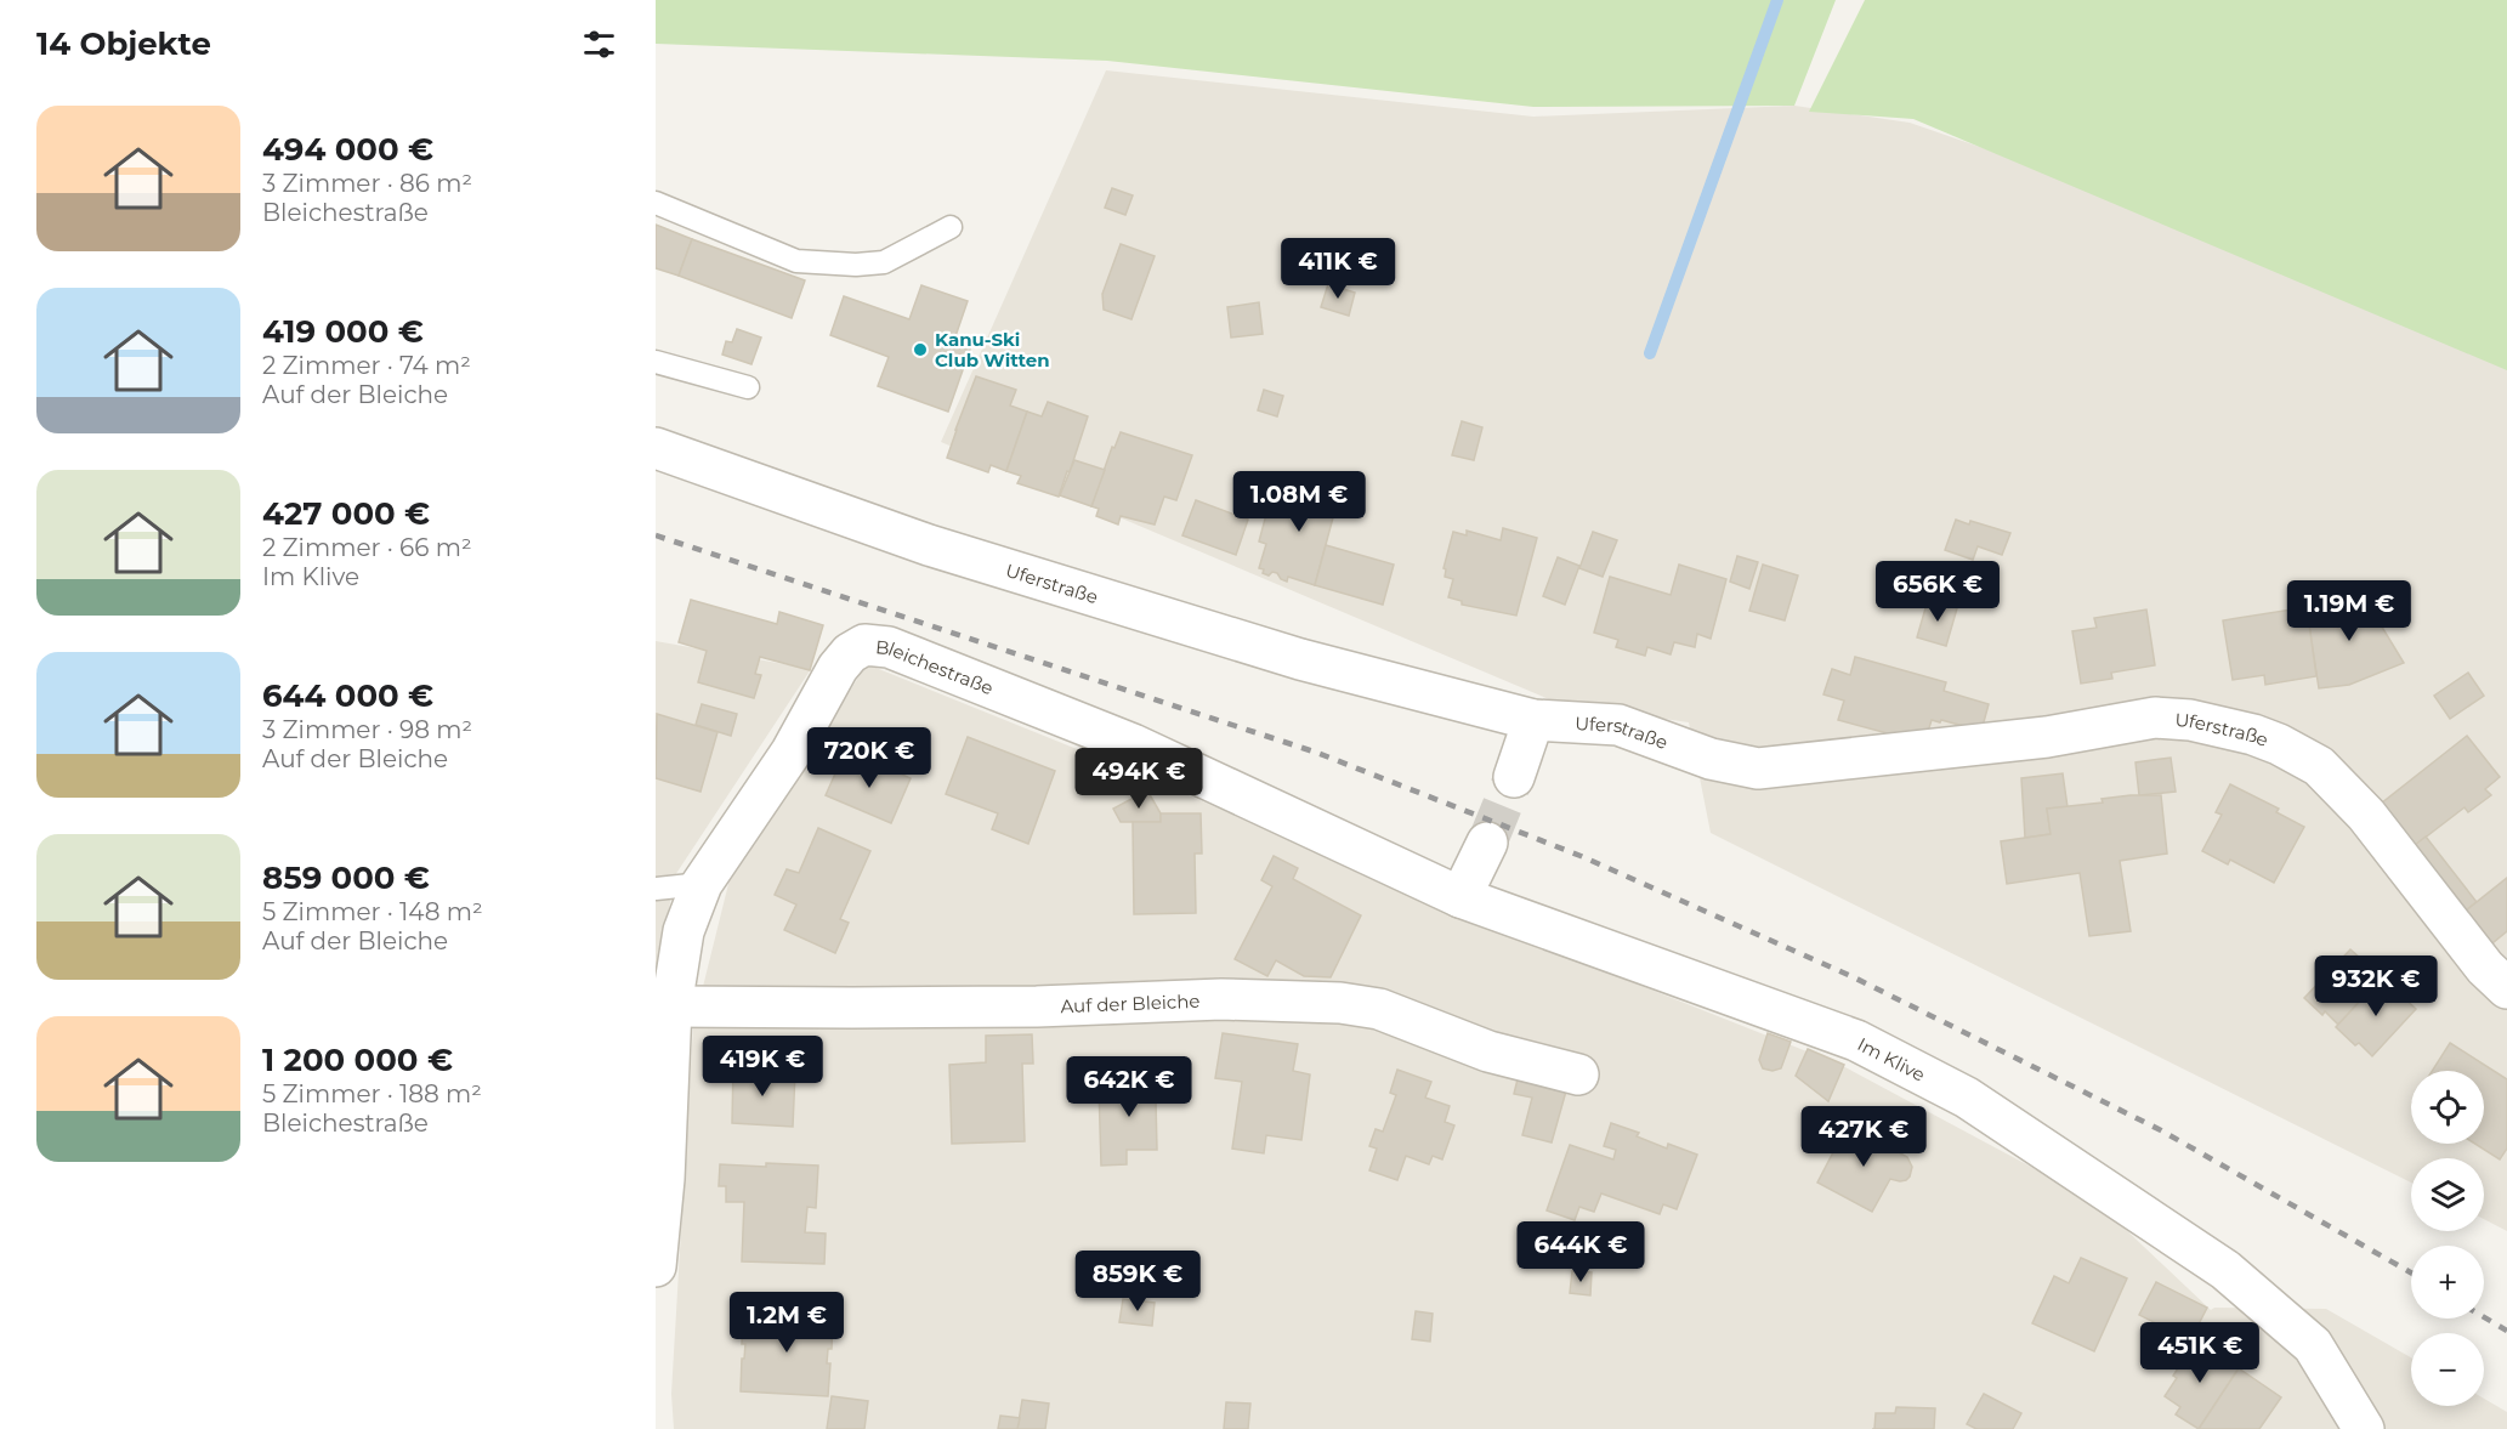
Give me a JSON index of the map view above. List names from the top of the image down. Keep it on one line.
{"streets":{"street":["Uferstraße","Bleichestraße","Auf der Bleiche","Im Klive"]},"crossings":[["Bleichestraße","Auf der Bleiche"],["Bleichestraße","Im Klive"]],"places":["Kanu-Ski Club Witten"],"page":{"heading":"14 Objekte","list":[{"name":"494 000 €","note":"3 Zimmer · 86 m² · Bleichestraße"},{"name":"419 000 €","note":"2 Zimmer · 74 m² · Auf der Bleiche"},{"name":"427 000 €","note":"2 Zimmer · 66 m² · Im Klive"},{"name":"644 000 €","note":"3 Zimmer · 98 m² · Auf der Bleiche"},{"name":"859 000 €","note":"5 Zimmer · 148 m² · Auf der Bleiche"},{"name":"1 200 000 €","note":"5 Zimmer · 188 m² · Bleichestraße"}],"price":["411K €","1.08M €","656K €","1.19M €","720K €","494K €","932K €","419K €","642K €","427K €","644K €","859K €","1.2M €","451K €"],"map_buttons":["+","−"]}}
